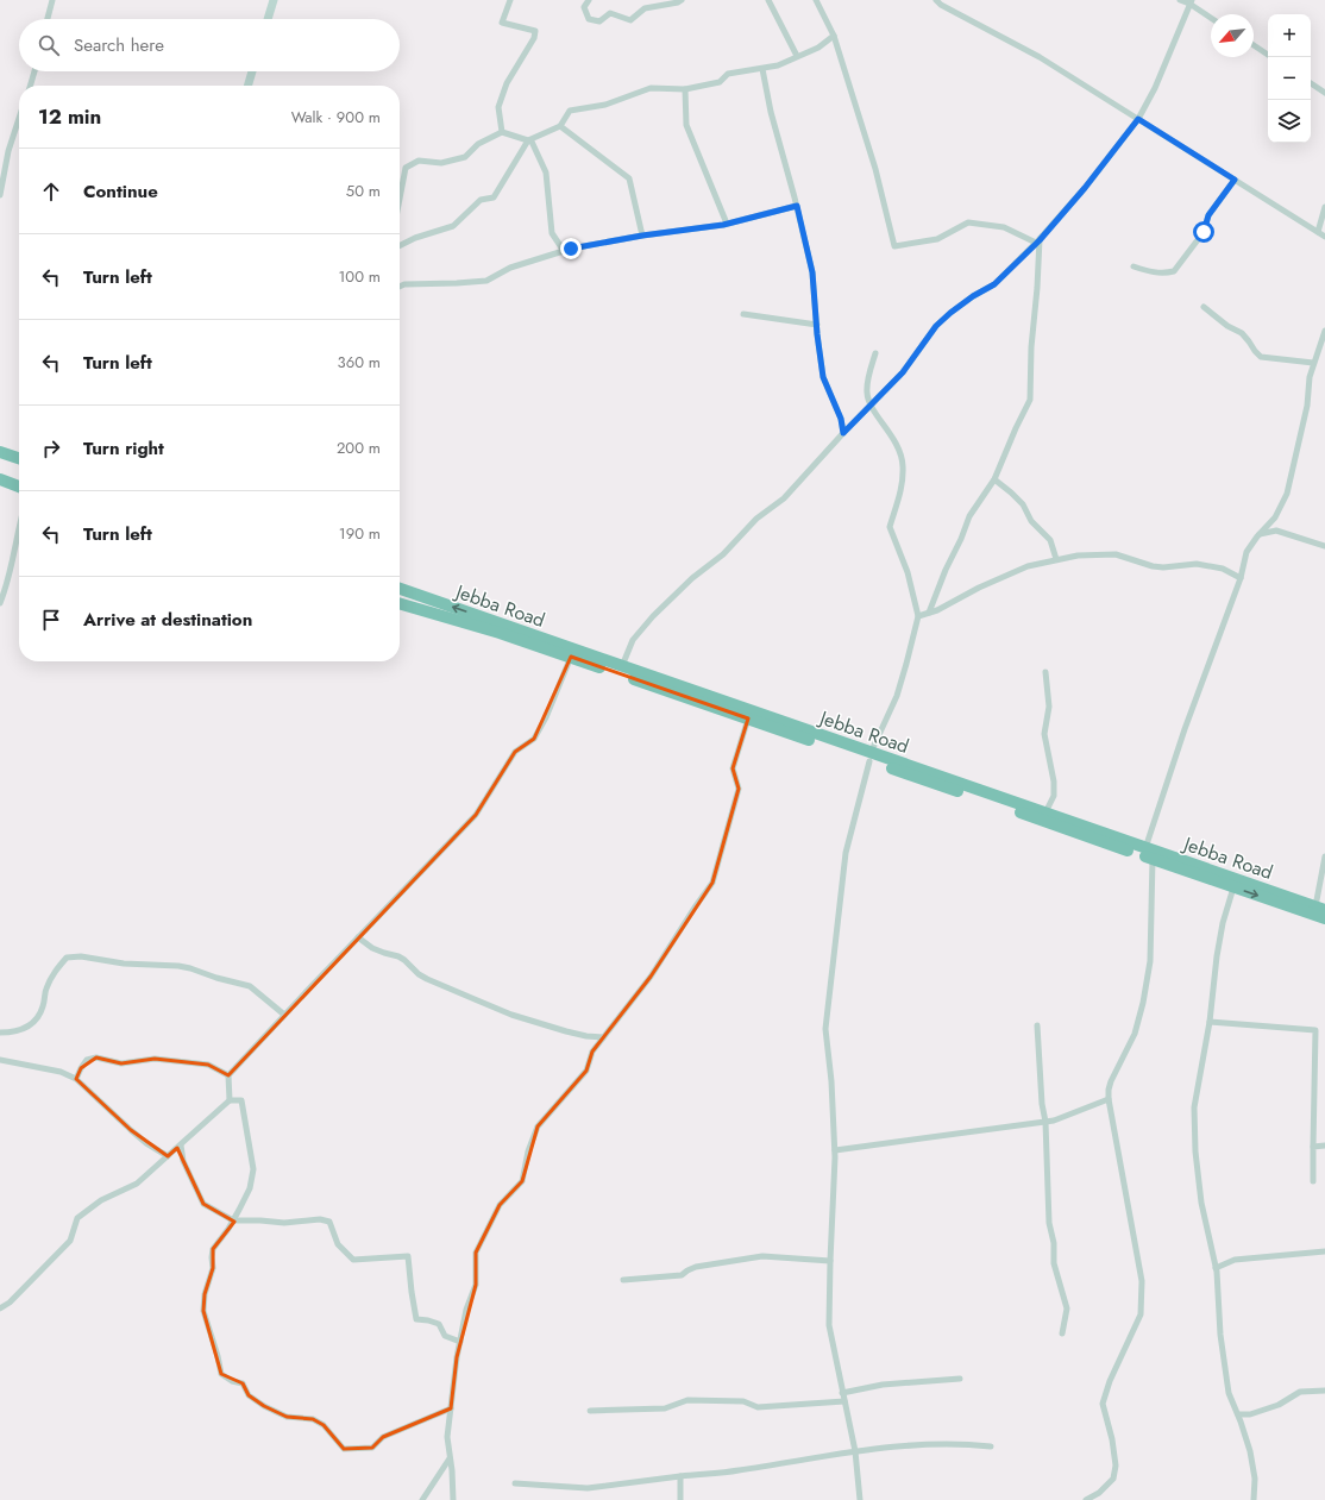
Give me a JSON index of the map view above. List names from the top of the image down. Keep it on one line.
{"streets":{"highway":["Jebba Road"]},"north":"bottom left","page":{"map_buttons":["+","−"],"search":"Search here","heading":["12 min","Walk · 900 m"],"list":[["Continue","50 m"],["Turn left","100 m"],["Turn left","360 m"],["Turn right","200 m"],["Turn left","190 m"],"Arrive at destination"]}}
